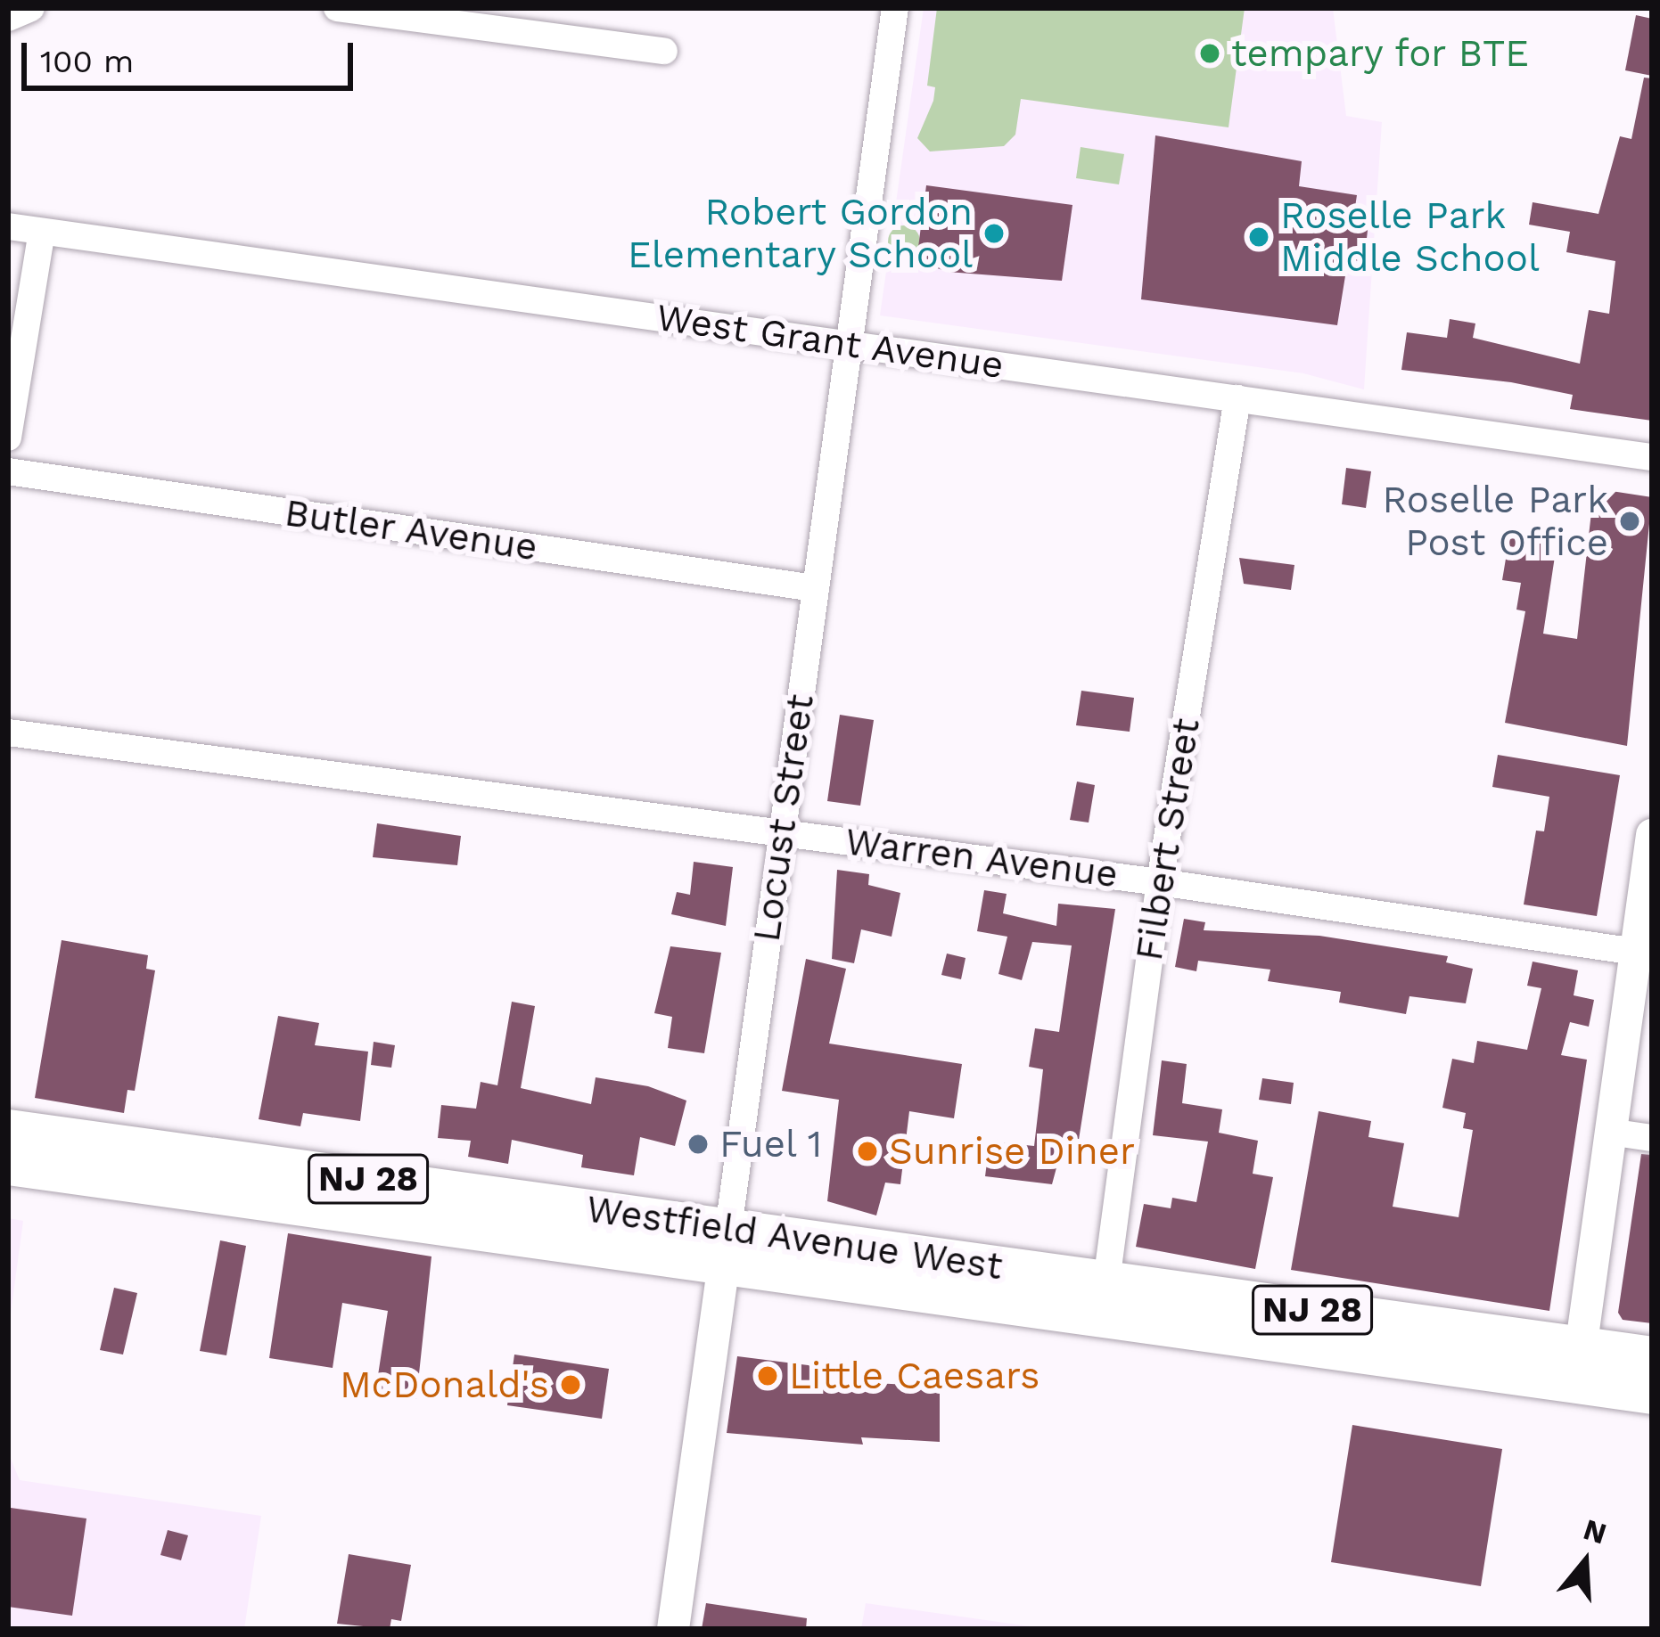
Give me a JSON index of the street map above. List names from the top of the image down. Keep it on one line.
{"streets":{"main road":["NJ 28","Westfield Avenue West"],"street":["West Grant Avenue","Butler Avenue","Locust Street","Filbert Street","Warren Avenue"]},"crossings":[["West Grant Avenue","Locust Street"],["West Grant Avenue","Filbert Street"],["Butler Avenue","Locust Street"],["Locust Street","Warren Avenue"],["Locust Street","Westfield Avenue West"],["Filbert Street","Warren Avenue"],["Filbert Street","Westfield Avenue West"],["NJ 28","Westfield Avenue West"]],"places":["tempary for BTE","Robert Gordon Elementary School","Roselle Park Middle School","Roselle Park Post Office","Fuel 1","Sunrise Diner","Little Caesars","McDonald's"],"scale_bar":"100 m","north":"top"}
